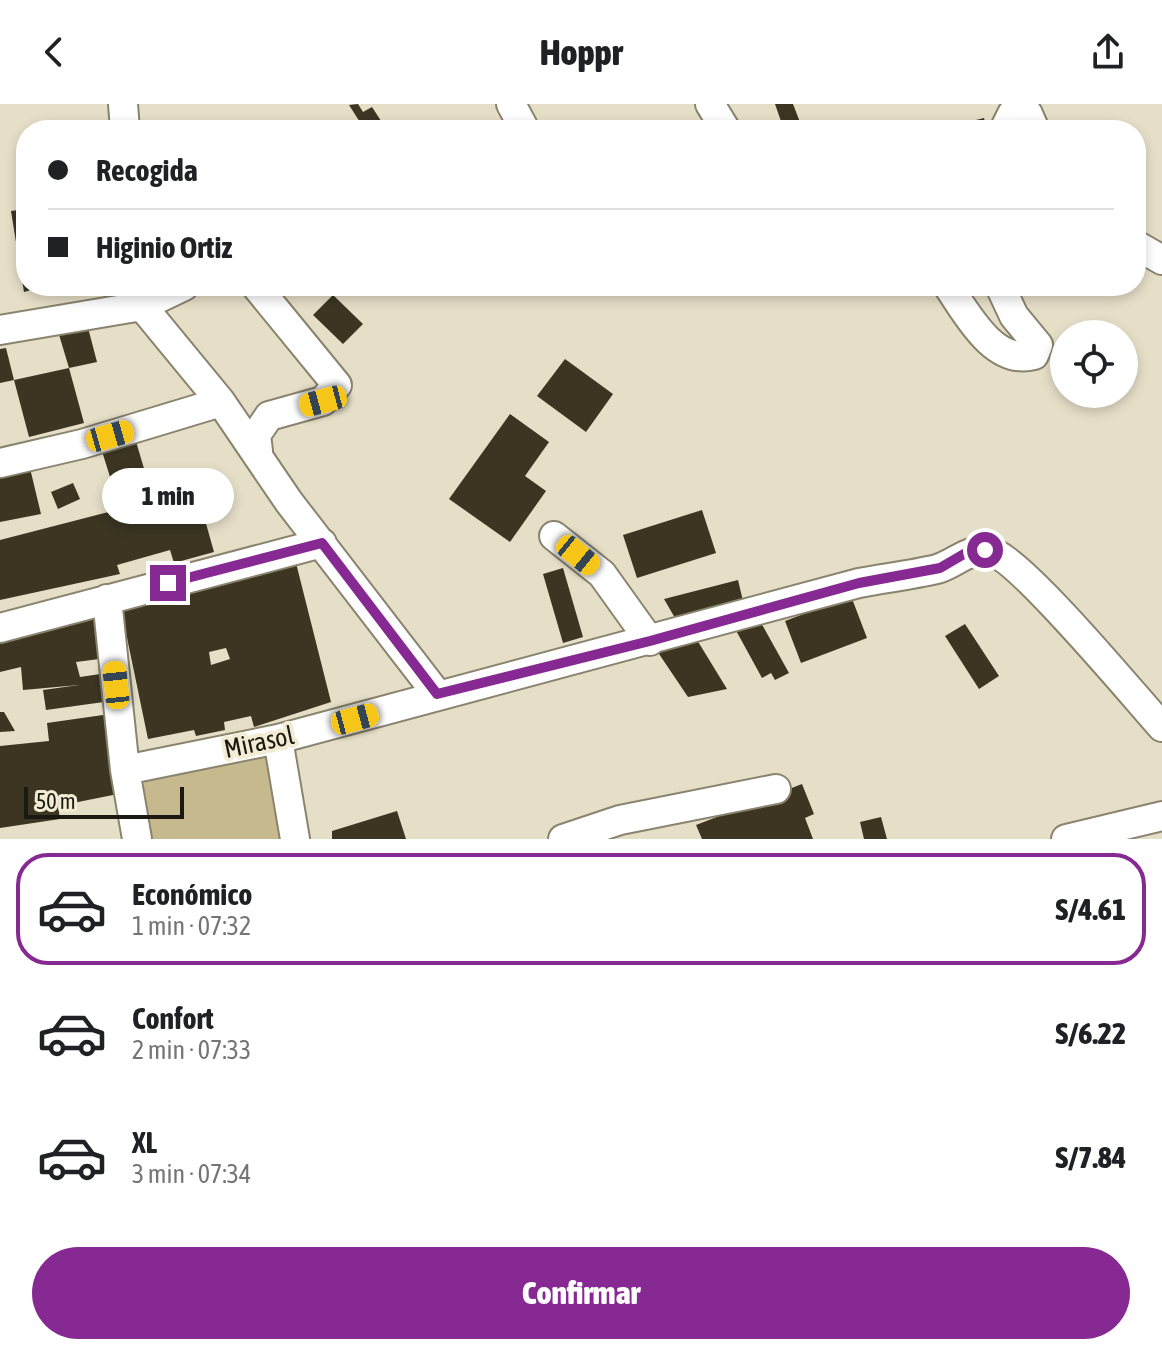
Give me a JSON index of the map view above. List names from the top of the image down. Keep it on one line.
{"streets":{"street":["Mirasol"]},"scale_bar":"50 m","page":{"header":"Hoppr","banner":["Recogida","Higinio Ortiz"],"bubble":"1 min","scale":"50 m","list":[{"name":"Económico","note":"1 min · 07:32","value":"S/4.61"},{"name":"Confort","note":"2 min · 07:33","value":"S/6.22"},{"name":"XL","note":"3 min · 07:34","value":"S/7.84"}],"buttons":"Confirmar"}}
